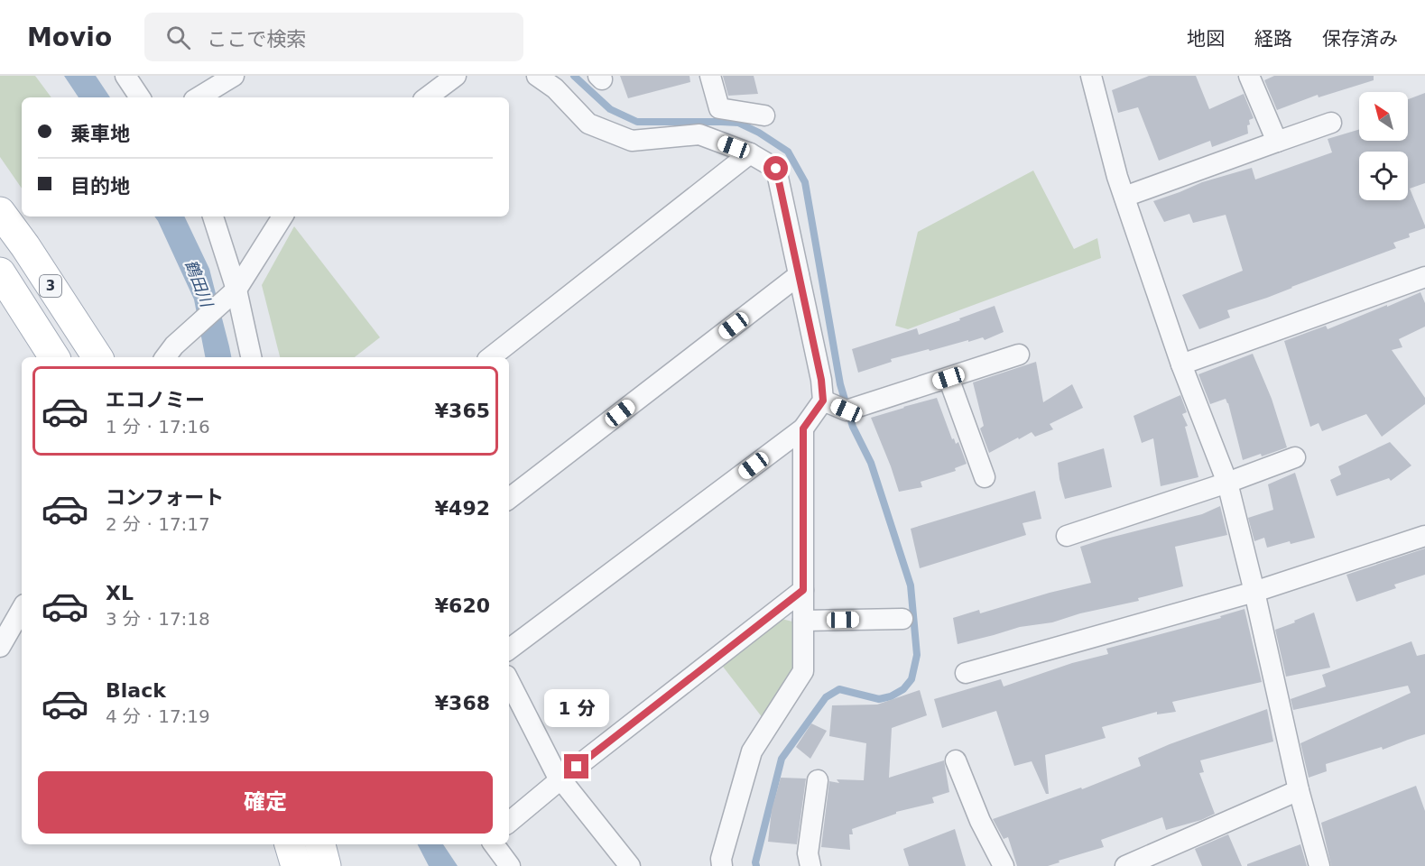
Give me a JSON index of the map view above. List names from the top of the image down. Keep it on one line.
{"streets":{"main road":["3"]},"water":["鶴田川"],"north":"top left","page":{"header":"Movio","search":"ここで検索","nav":["地図","経路","保存済み"],"banner":["乗車地","目的地"],"list":[{"name":"エコノミー","note":"1 分 · 17:16","value":"¥365"},{"name":"コンフォート","note":"2 分 · 17:17","value":"¥492"},{"name":"XL","note":"3 分 · 17:18","value":"¥620"},{"name":"Black","note":"4 分 · 17:19","value":"¥368"}],"bubble":"1 分","buttons":"確定"}}
